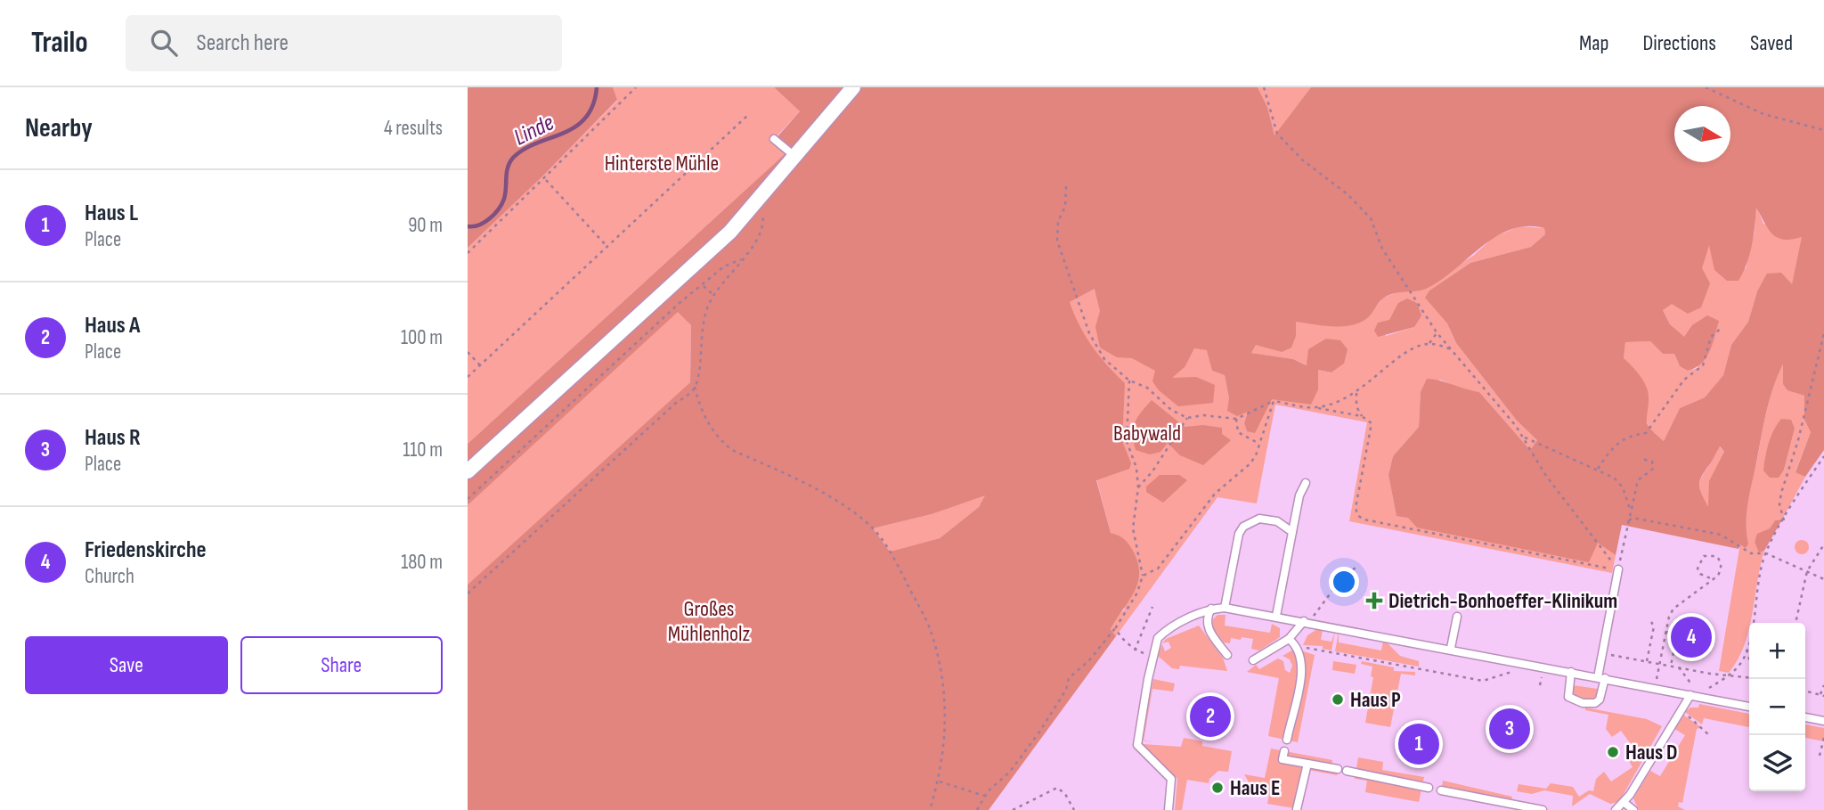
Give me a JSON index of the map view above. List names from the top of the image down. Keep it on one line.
{"water":["Linde"],"parks":["Hinterste Mühle","Babywald","Großes Mühlenholz"],"places":{"health":["Dietrich-Bonhoeffer-Klinikum"],"other":["Haus P","Haus D","Haus E"]},"north":"right","page":{"header":"Trailo","search":"Search here","nav":["Map","Directions","Saved"],"heading":["Nearby","4 results"],"list":[{"mark":"1","name":"Haus L","note":"Place","value":"90 m"},{"mark":"2","name":"Haus A","note":"Place","value":"100 m"},{"mark":"3","name":"Haus R","note":"Place","value":"110 m"},{"mark":"4","name":"Friedenskirche","note":"Church","value":"180 m"}],"pins":["4","2","3","1"],"buttons":["Save","Share"],"map_buttons":["+","−"]}}
